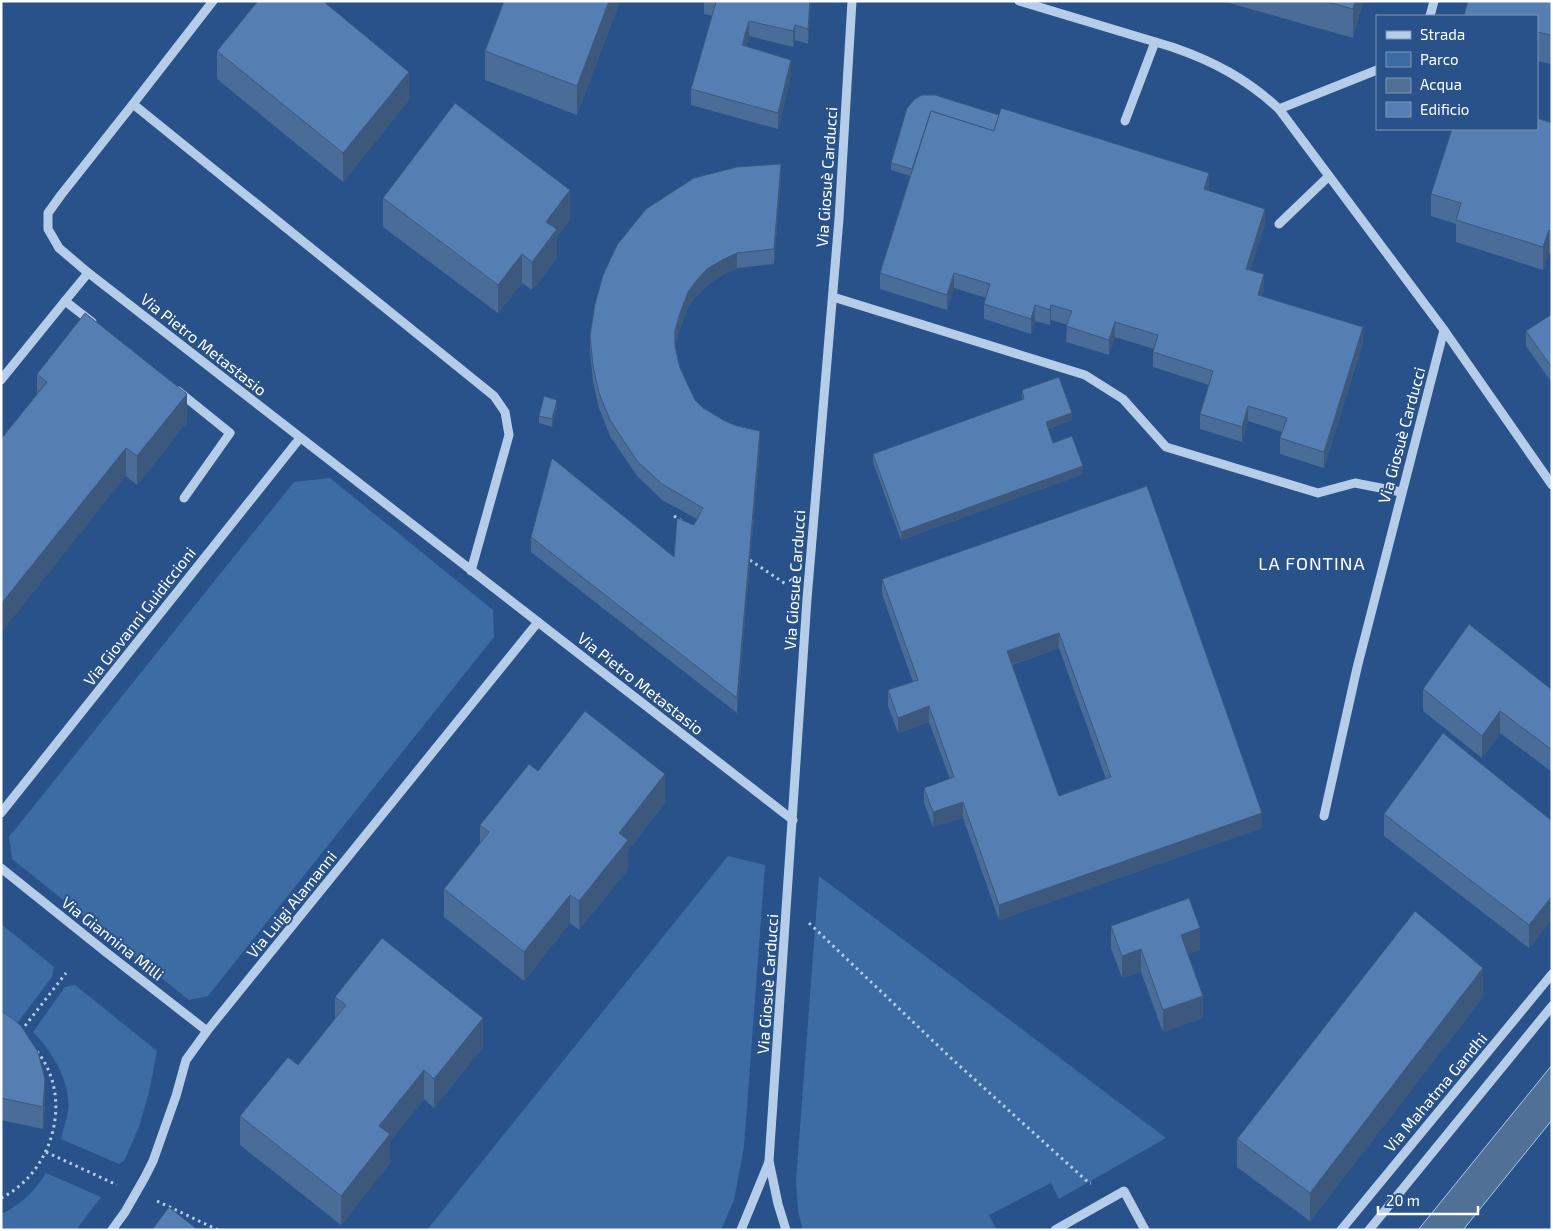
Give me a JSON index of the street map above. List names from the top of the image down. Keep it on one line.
{"streets":{"street":["Via Giosuè Carducci","Via Pietro Metastasio","Via Giovanni Guidiccioni","Via Luigi Alamanni","Via Giannina Milli","Via Mahatma Gandhi"]},"crossings":[["Via Giosuè Carducci","Via Pietro Metastasio"],["Via Pietro Metastasio","Via Giovanni Guidiccioni"],["Via Pietro Metastasio","Via Luigi Alamanni"],["Via Luigi Alamanni","Via Giannina Milli"]],"districts":["LA FONTINA"],"legend":["Strada","Parco","Acqua","Edificio"],"scale_bar":"20 m"}
